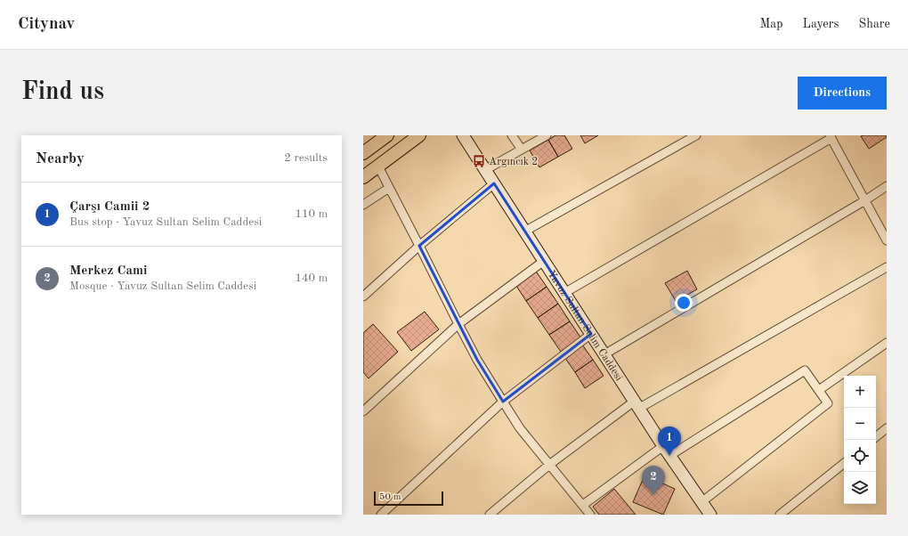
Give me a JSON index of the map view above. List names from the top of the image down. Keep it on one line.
{"streets":{"main road":["Yavuz Sultan Selim Caddesi"]},"places":{"bus stop":["Argıncık 2"]},"scale_bar":"50 m","page":{"header":"Citynav","nav":["Map","Layers","Share"],"buttons":"Directions","title":"Find us","heading":["Nearby","2 results"],"list":[{"mark":"1","name":"Çarşı Camii 2","note":"Bus stop · Yavuz Sultan Selim Caddesi","value":"110 m"},{"mark":"2","name":"Merkez Cami","note":"Mosque · Yavuz Sultan Selim Caddesi","value":"140 m"}],"map_buttons":["+","−"],"pins":["1","2"],"scale":"50 m"}}
